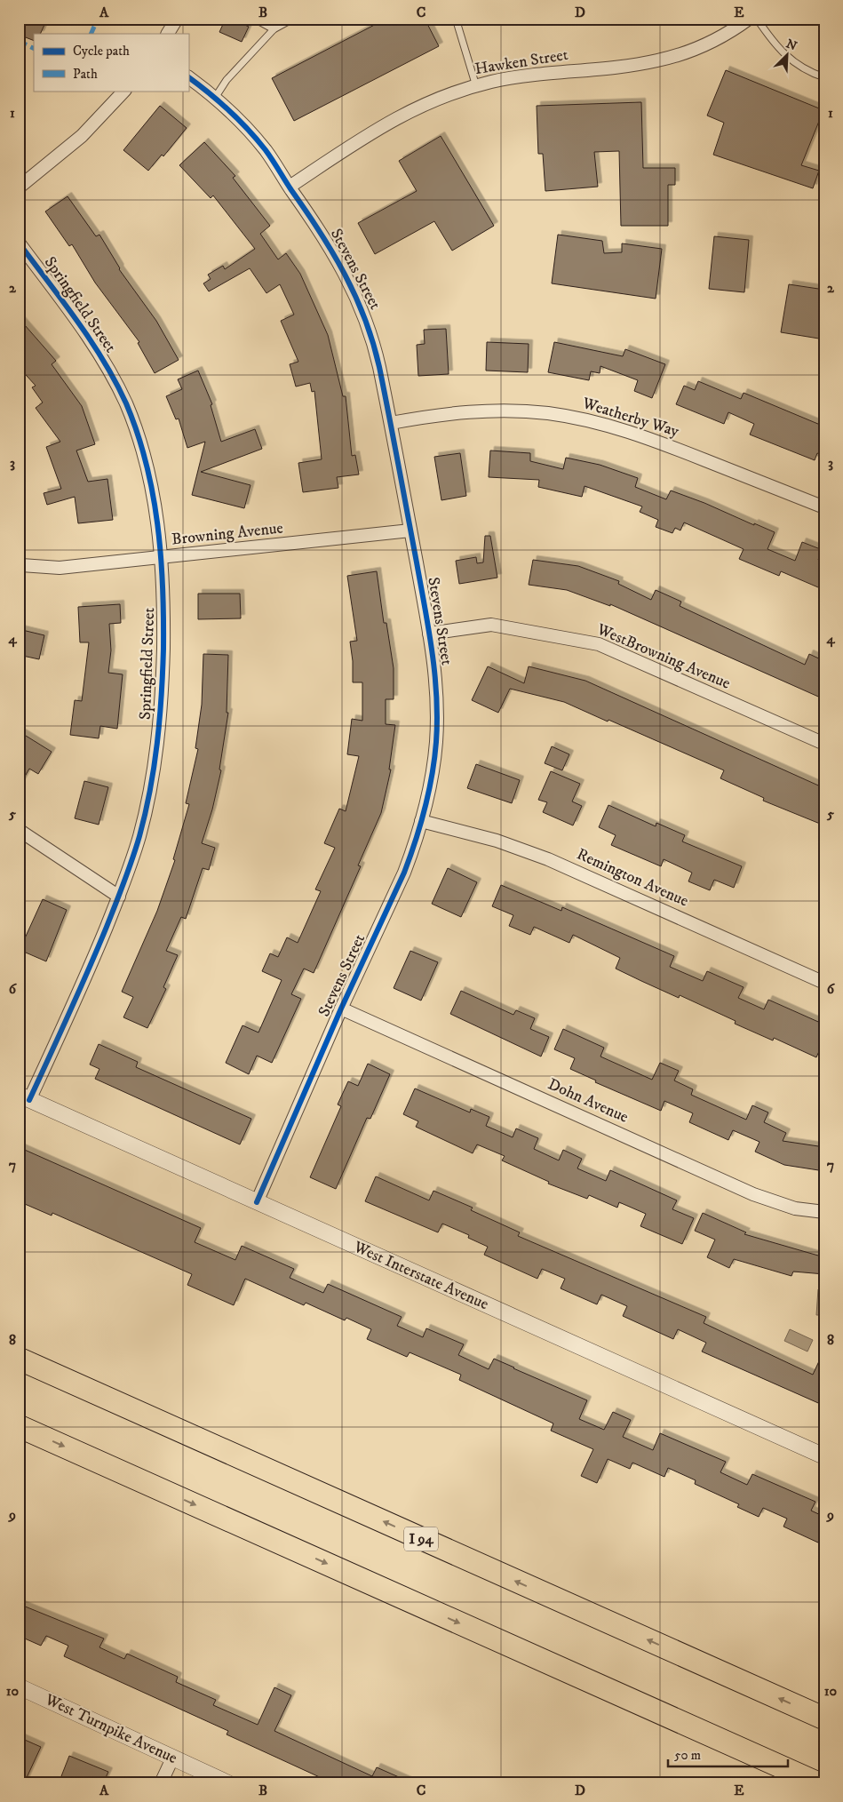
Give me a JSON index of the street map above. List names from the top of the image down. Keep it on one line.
{"streets":{"highway":["I 94"],"street":["Hawken Street","Stevens Street","Springfield Street","Weatherby Way","Browning Avenue","WestBrowning Avenue","Remington Avenue","Dohn Avenue","West Interstate Avenue","West Turnpike Avenue"]},"crossings":[["Hawken Street","Stevens Street"],["Stevens Street","Weatherby Way"],["Stevens Street","Browning Avenue"],["Stevens Street","WestBrowning Avenue"],["Stevens Street","Remington Avenue"],["Stevens Street","Dohn Avenue"],["Stevens Street","West Interstate Avenue"],["Springfield Street","Browning Avenue"],["Springfield Street","West Interstate Avenue"]],"legend":["Cycle path","Path"],"scale_bar":"50 m","north":"top right","grid":{"columns":["A","B","C","D","E"],"rows":["1","2","3","4","5","6","7","8","9","10"]}}
